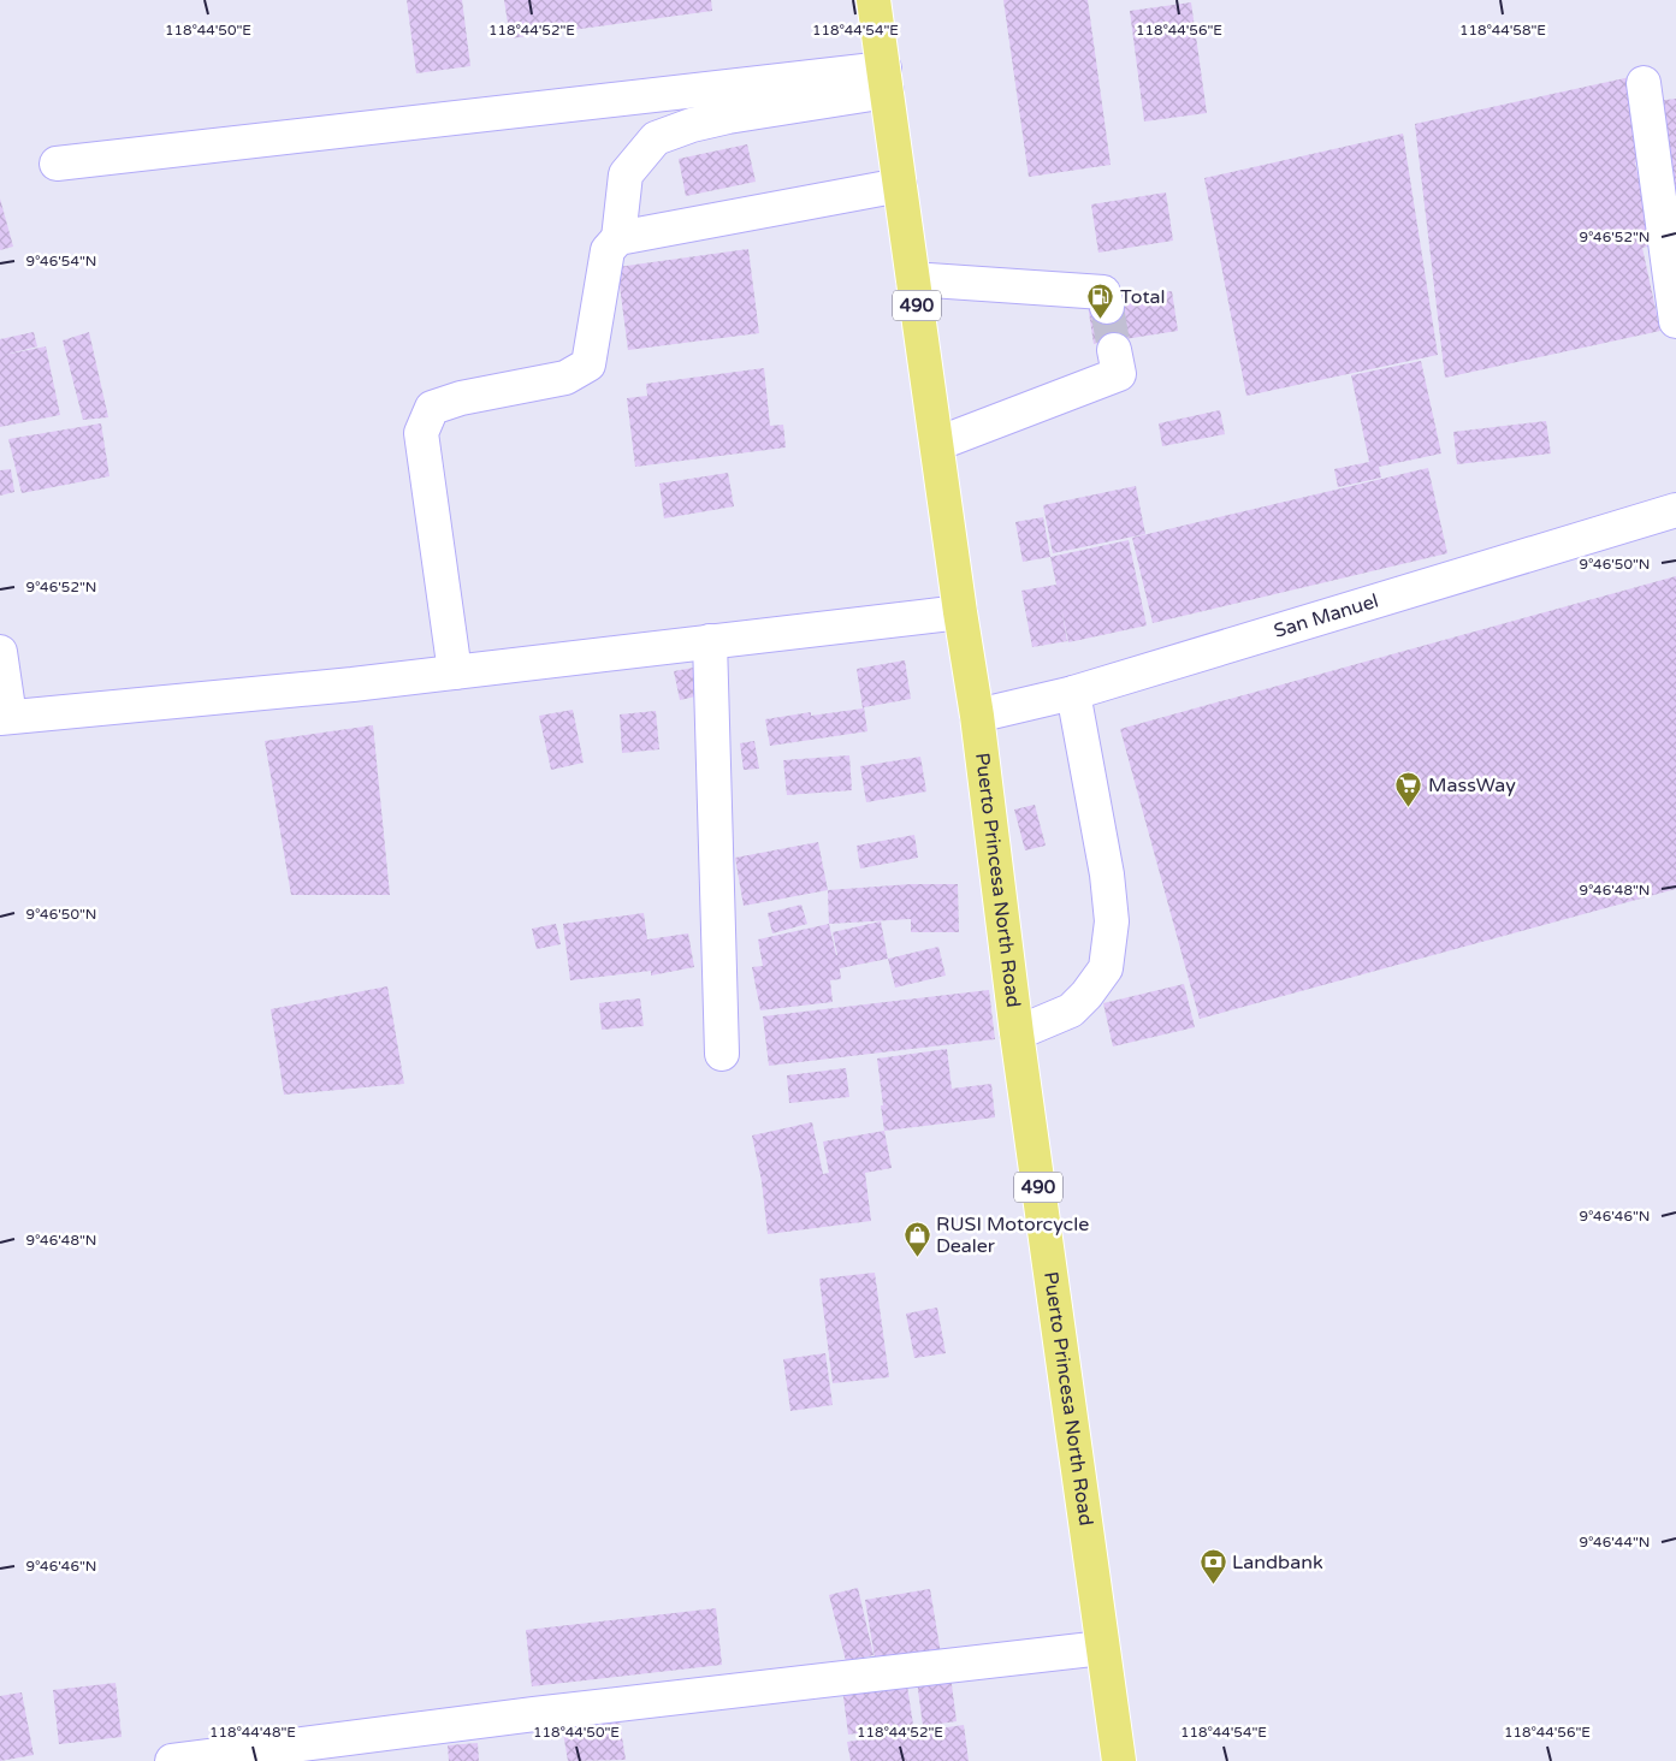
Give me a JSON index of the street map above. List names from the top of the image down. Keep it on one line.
{"streets":{"main road":["490","Puerto Princesa North Road"],"street":["San Manuel"]},"crossings":[["San Manuel","Puerto Princesa North Road"]],"places":{"fuel station":["Total"],"supermarket":["MassWay"],"shop":["RUSI Motorcycle Dealer"],"bank":["Landbank"]},"coordinates":["118°44'50\"E","118°44'52\"E","118°44'54\"E","118°44'56\"E","118°44'58\"E","9°46'52\"N","9°46'54\"N","9°46'50\"N","9°46'48\"N","9°46'46\"N","9°46'44\"N","118°44'48\"E"]}
